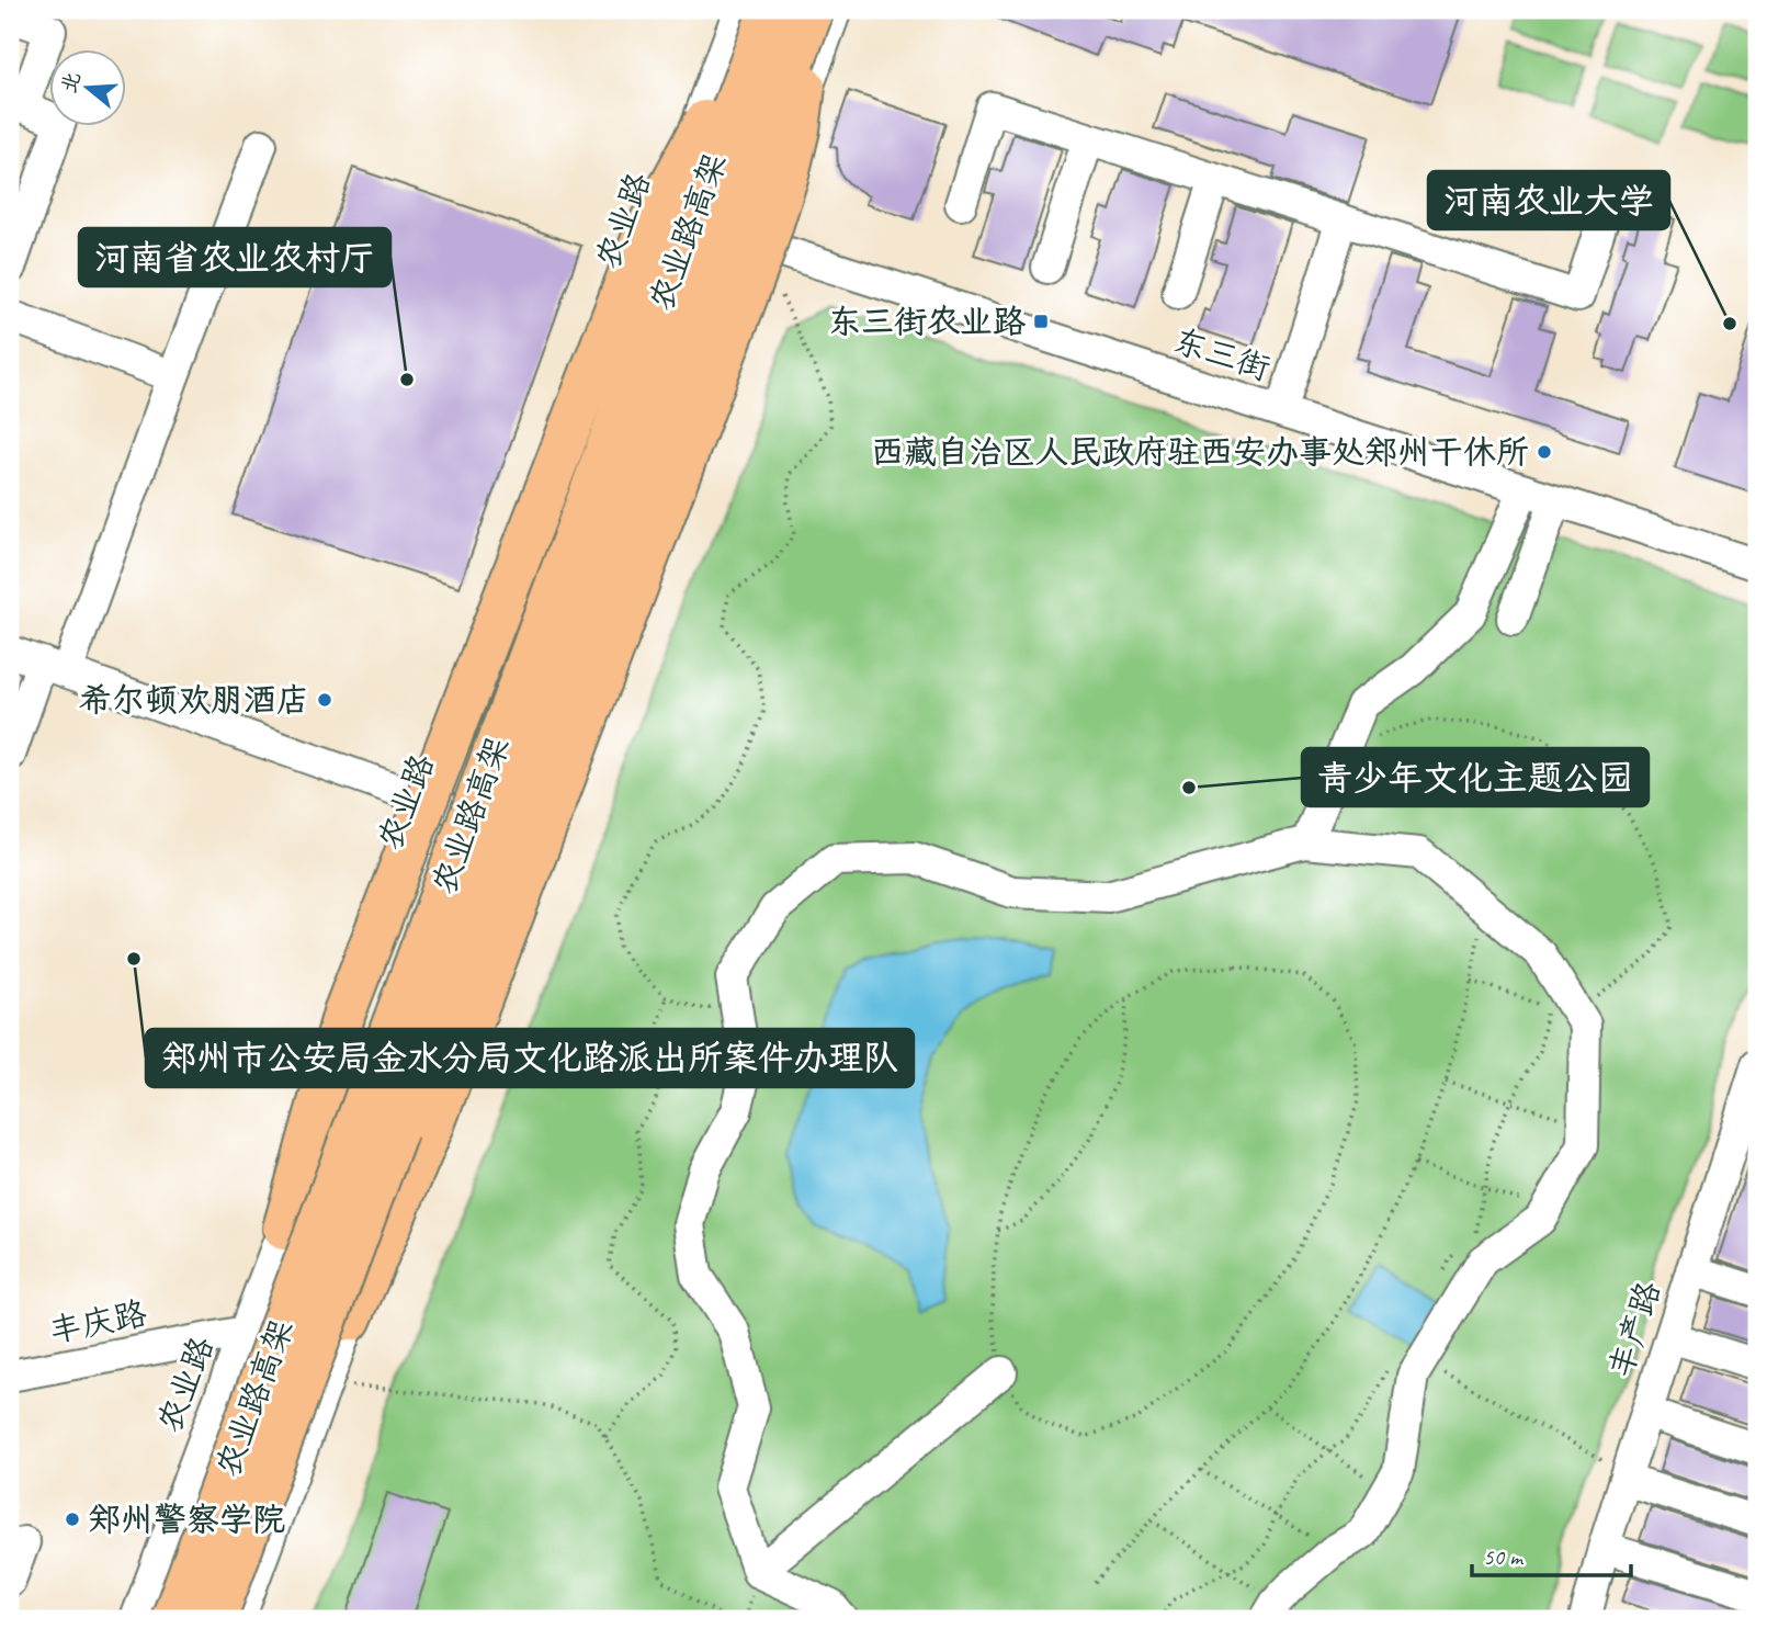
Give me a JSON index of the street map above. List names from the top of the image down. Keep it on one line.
{"streets":{"highway":["农业路高架"],"street":["农业路","东三街","丰庆路","丰产路"]},"crossings":[["农业路","农业路高架"],["农业路","东三街"],["农业路","丰庆路"]],"places":{"transit":["东三街农业路"],"other":["河南农业大学","河南省农业农村厅","西藏自治区人民政府驻西安办事处郑州干休所","希尔顿欢朋酒店","青少年文化主题公园","郑州市公安局金水分局文化路派出所案件办理队","郑州警察学院"]},"scale_bar":"50 m","north":"left"}
